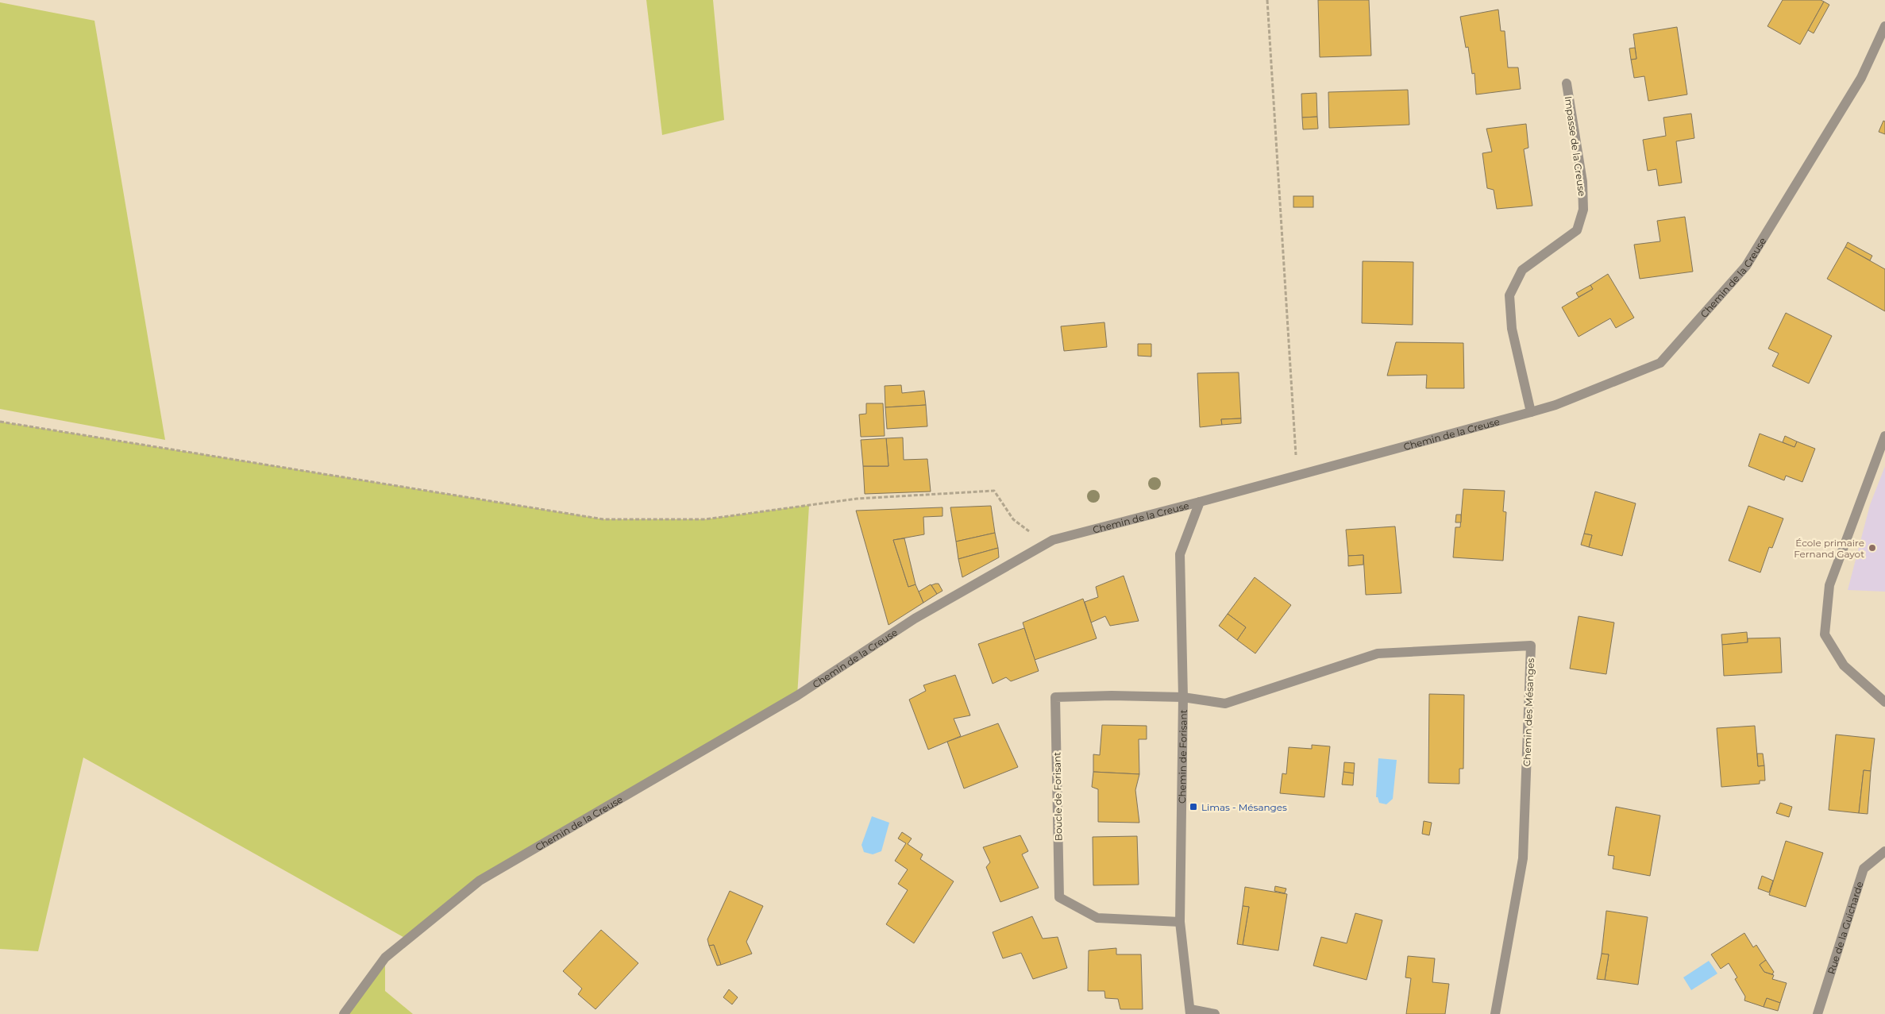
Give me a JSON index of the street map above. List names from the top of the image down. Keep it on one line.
{"streets":{"street":["Impasse de la Creuse","Chemin de la Creuse","Chemin des Mésanges","Chemin de Forisant","Boucle de Forisant","Rue de la Guicharde"]},"crossings":[["Impasse de la Creuse","Chemin de la Creuse"],["Chemin de la Creuse","Chemin de Forisant"],["Chemin des Mésanges","Chemin de Forisant"],["Chemin des Mésanges","Boucle de Forisant"],["Chemin de Forisant","Boucle de Forisant"]],"places":{"other":["École primaire Fernand Gayot"],"transit":["Limas - Mésanges"]}}
